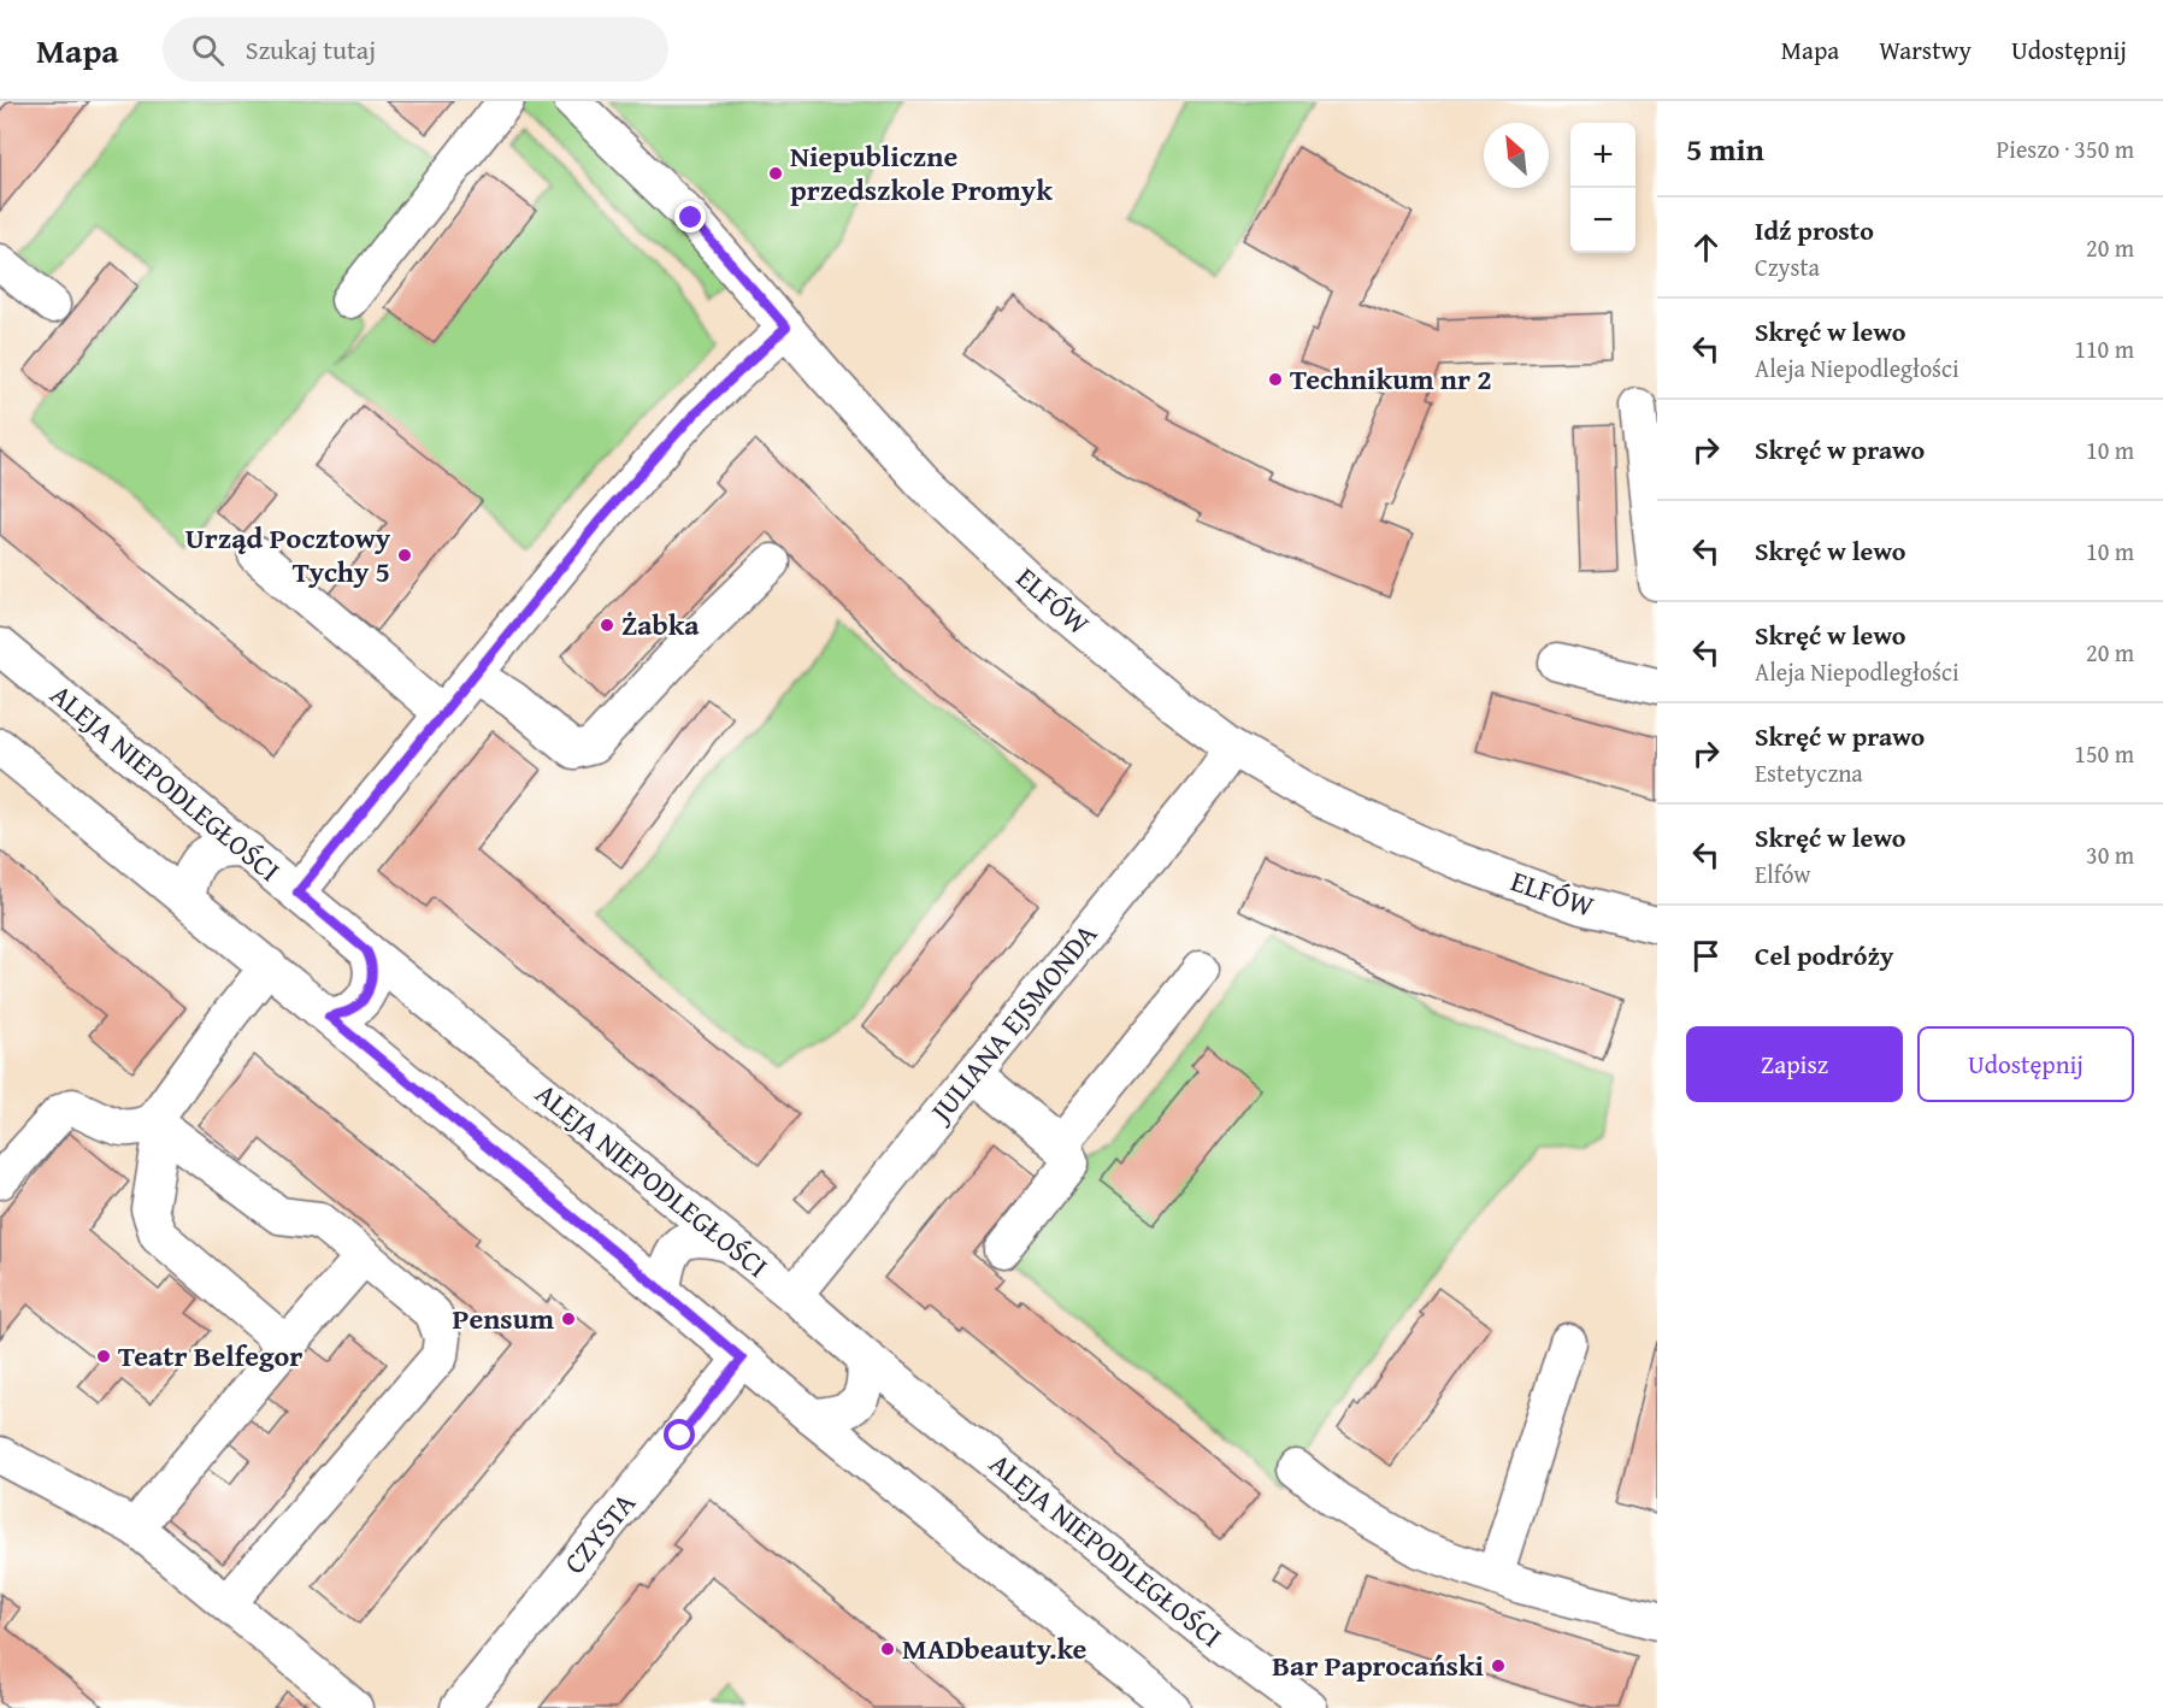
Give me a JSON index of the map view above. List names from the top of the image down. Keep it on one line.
{"streets":{"street":["ELFÓW","ALEJA NIEPODLEGŁOŚCI","JULIANA EJSMONDA","CZYSTA"]},"crossings":[["ELFÓW","JULIANA EJSMONDA"],["ALEJA NIEPODLEGŁOŚCI","JULIANA EJSMONDA"]],"places":["Niepubliczne przedszkole Promyk","Technikum nr 2","Urząd Pocztowy Tychy 5","Żabka","Pensum","Teatr Belfegor","MADbeauty.ke","Bar Paprocański"],"north":"top left","page":{"header":"Mapa","search":"Szukaj tutaj","nav":["Mapa","Warstwy","Udostępnij"],"heading":["5 min","Pieszo · 350 m"],"map_buttons":["+","−"],"list":[["Idź prosto","Czysta","20 m"],["Skręć w lewo","Aleja Niepodległości","110 m"],["Skręć w prawo","10 m"],["Skręć w lewo","10 m"],["Skręć w lewo","Aleja Niepodległości","20 m"],["Skręć w prawo","Estetyczna","150 m"],["Skręć w lewo","Elfów","30 m"],"Cel podróży"],"buttons":["Zapisz","Udostępnij"]}}
